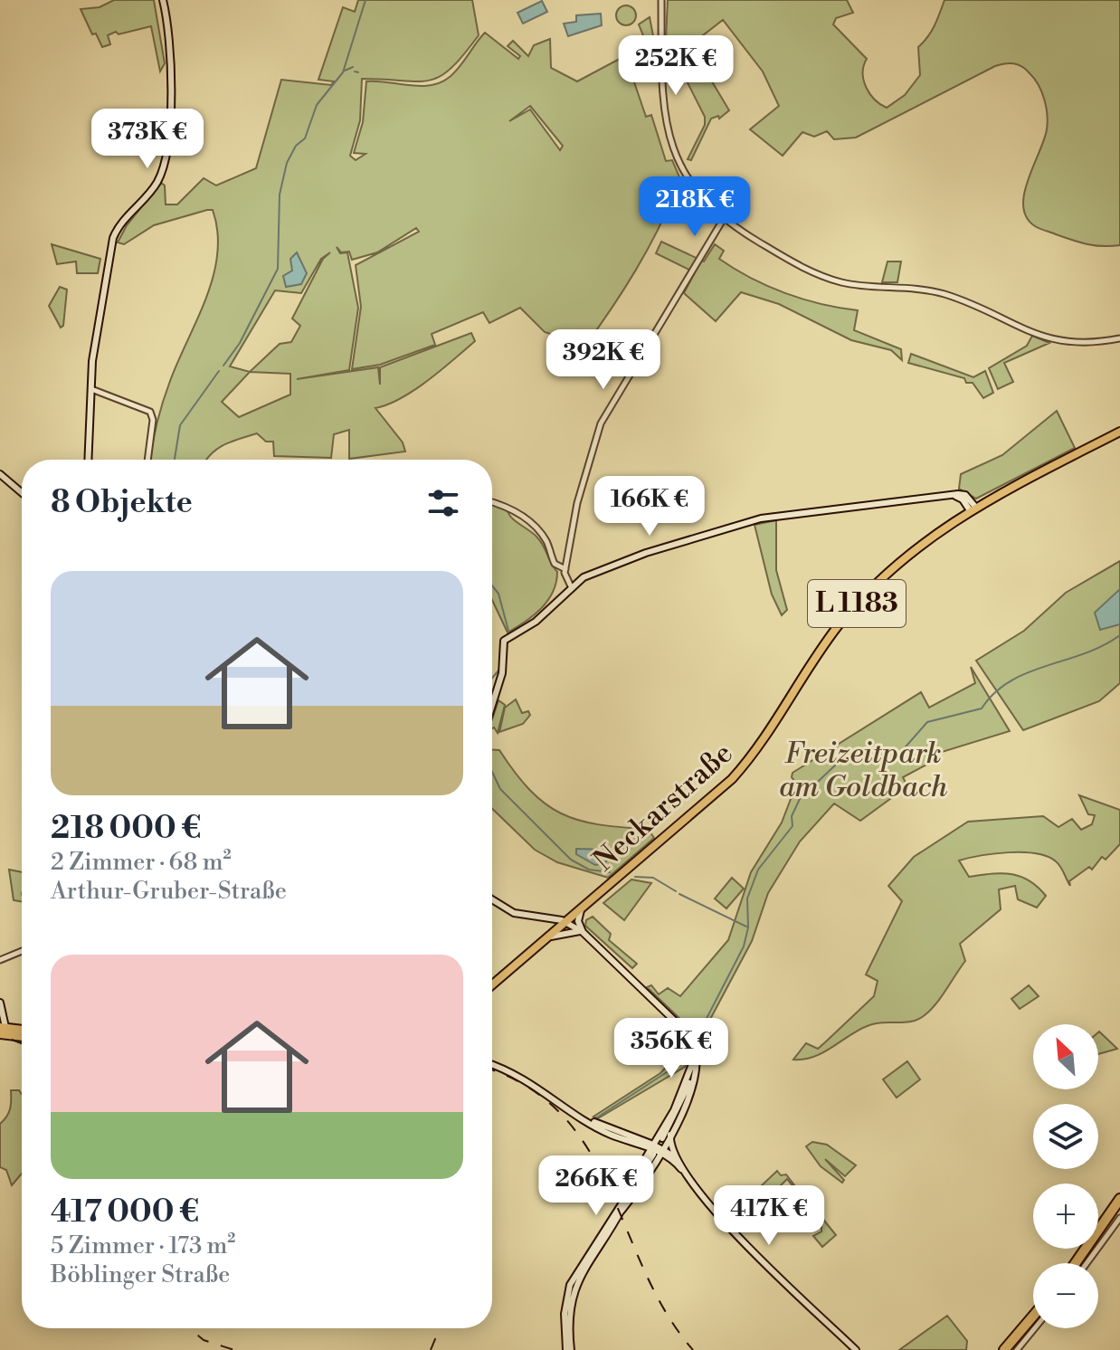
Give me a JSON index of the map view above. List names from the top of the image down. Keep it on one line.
{"streets":{"main road":["L 1183","Neckarstraße"]},"crossings":[["L 1183","Neckarstraße"]],"parks":["Freizeitpark am Goldbach"],"north":"top left","page":{"price":["252K €","373K €","218K €","392K €","166K €","356K €","266K €","417K €"],"heading":"8 Objekte","list":[{"name":"218 000 €","note":"2 Zimmer · 68 m² · Arthur-Gruber-Straße"},{"name":"417 000 €","note":"5 Zimmer · 173 m² · Böblinger Straße"}],"map_buttons":["+","−"]}}
